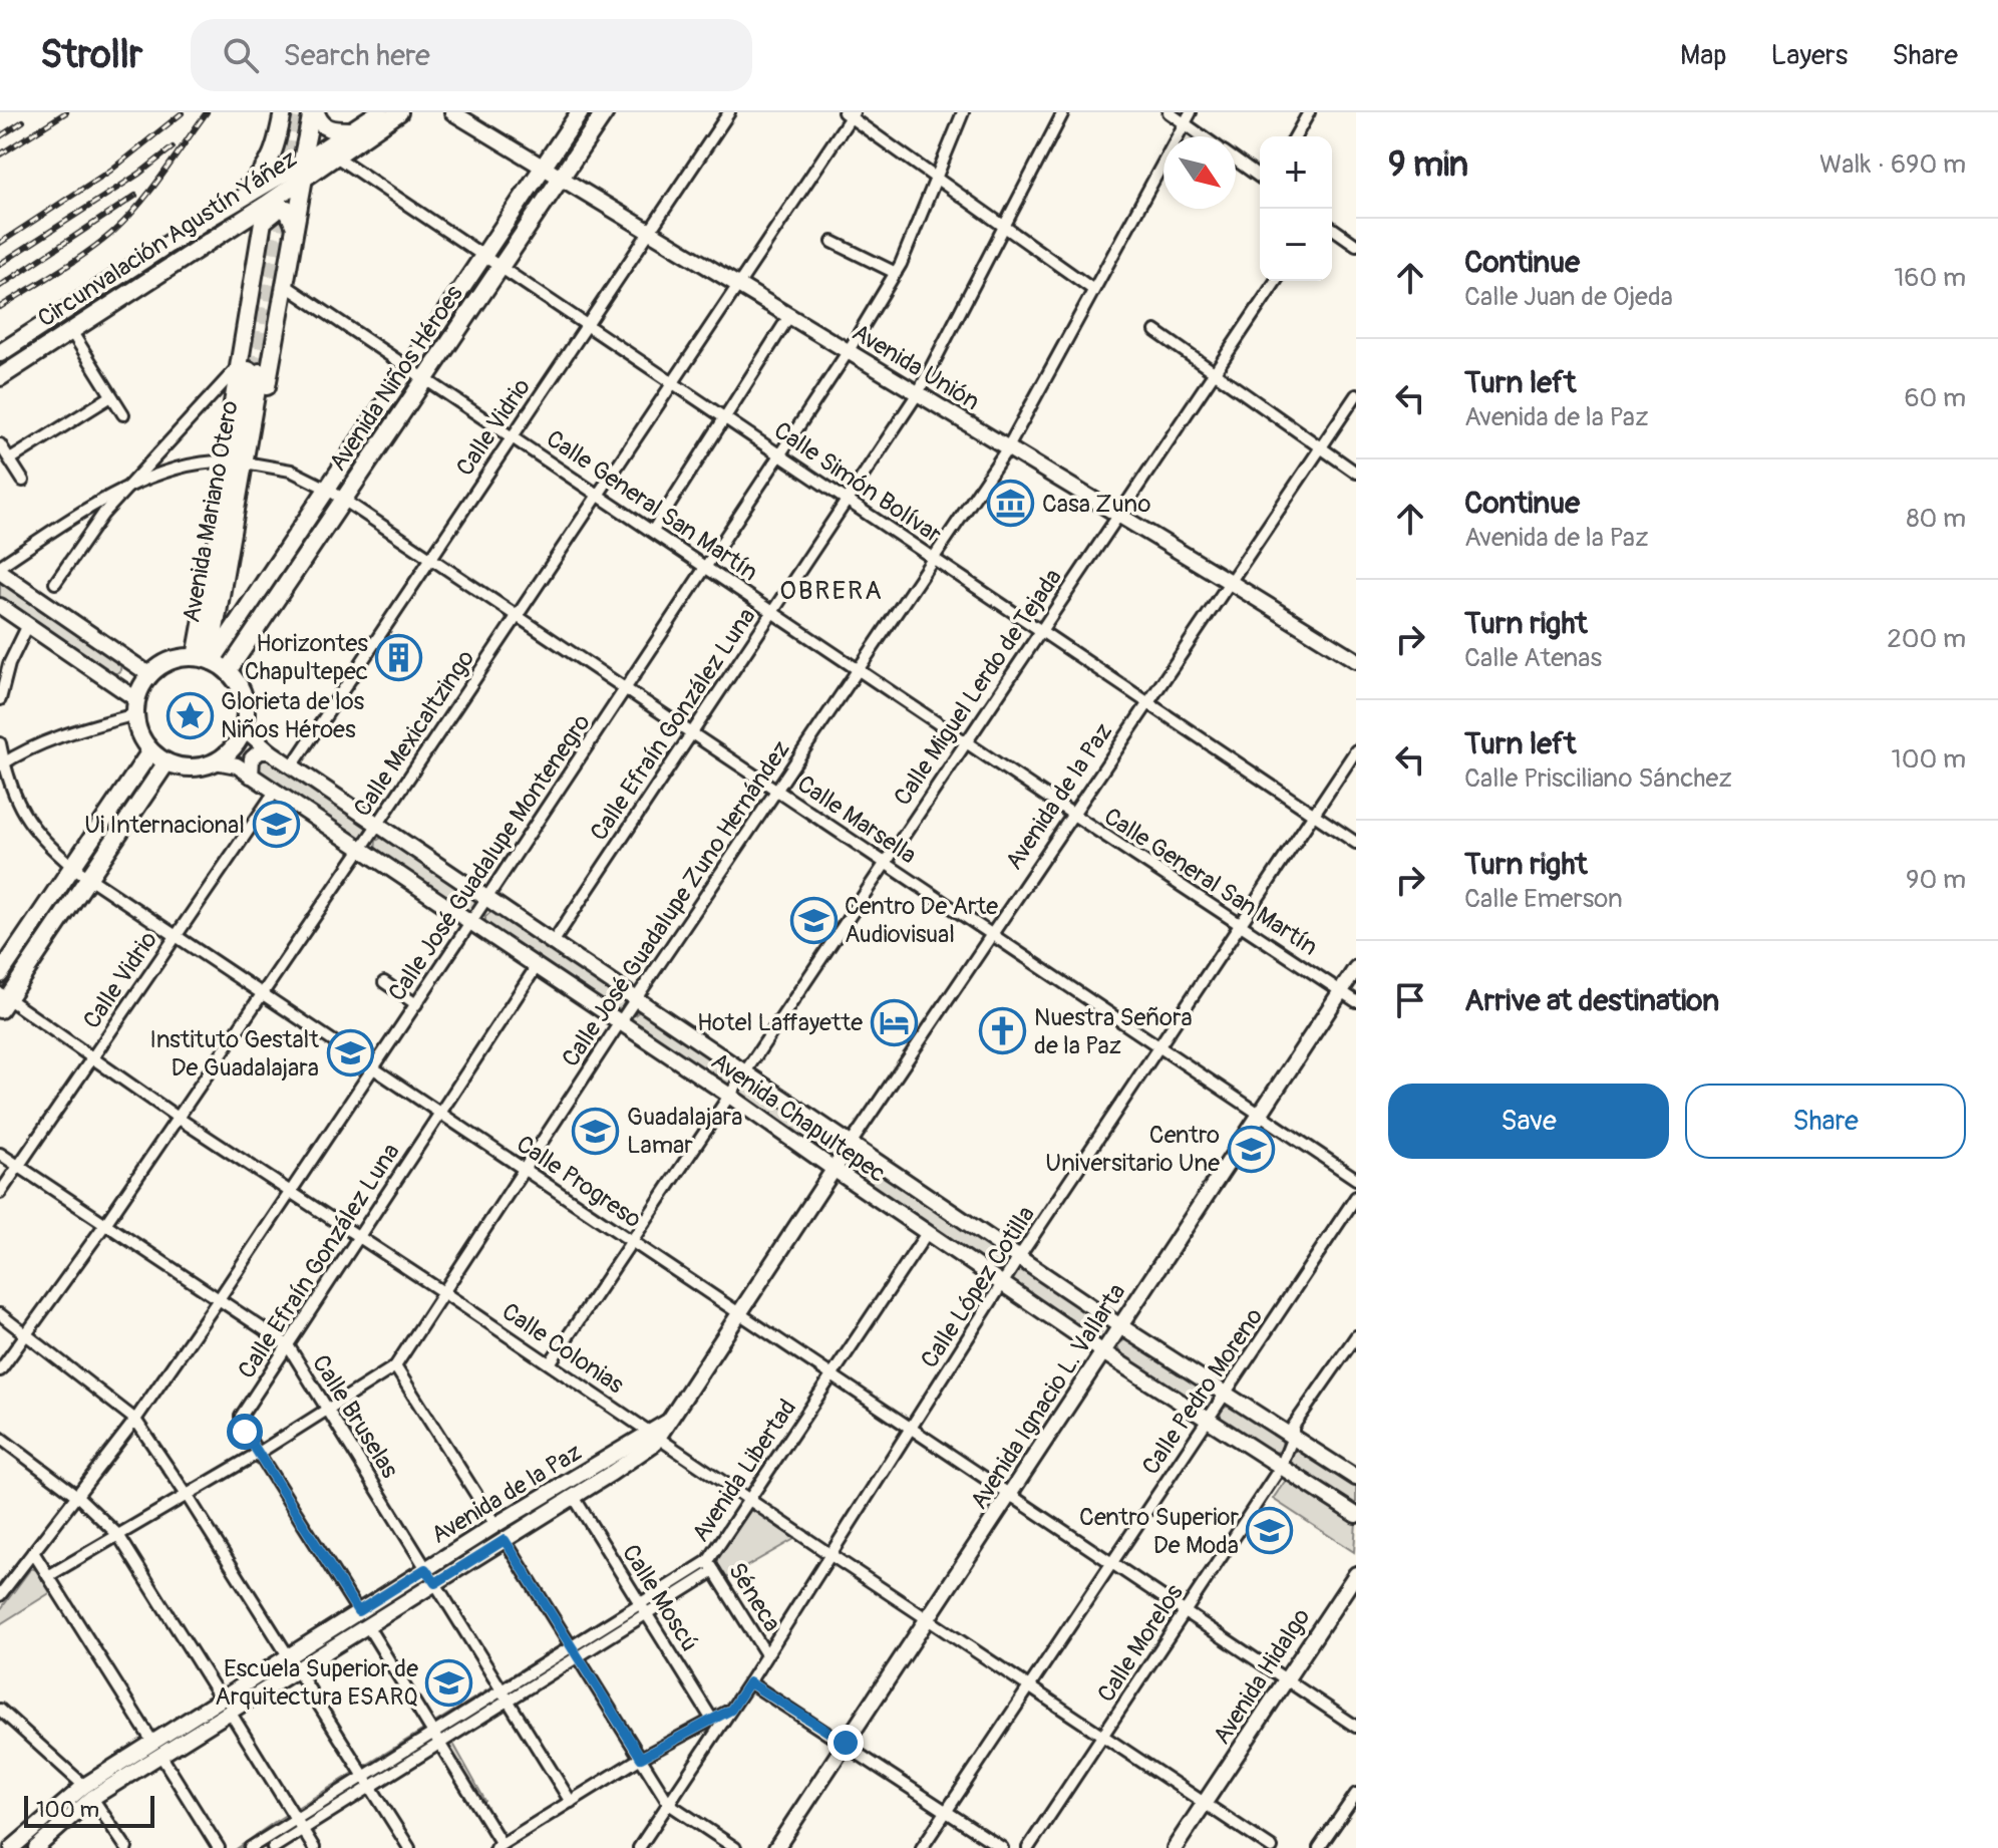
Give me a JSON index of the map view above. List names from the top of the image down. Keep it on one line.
{"streets":{"main road":["Circunvalación Agustín Yáñez","Avenida Niños Héroes","Avenida Mariano Otero"],"street":["Avenida Unión","Calle Vidrio","Calle Simón Bolívar","Calle General San Martín","Calle Miguel Lerdo de Tejada","Calle Efraín González Luna","Calle Mexicaltzingo","Avenida de la Paz","Calle Marsella","Calle José Guadalupe Montenegro","Calle José Guadalupe Zuno Hernández","Avenida Chapultepec","Calle Progreso","Calle López Cotilla","Calle Colonias","Calle Pedro Moreno","Avenida Ignacio L. Vallarta","Calle Bruselas","Avenida Libertad","Séneca","Calle Moscú","Calle Morelos","Avenida Hidalgo"]},"crossings":[["Circunvalación Agustín Yáñez","Calle Simón Bolívar"],["Avenida Unión","Avenida Niños Héroes"],["Avenida Unión","Calle Vidrio"],["Avenida Unión","Calle Miguel Lerdo de Tejada"],["Avenida Unión","Calle Efraín González Luna"],["Avenida Unión","Calle Mexicaltzingo"],["Avenida Unión","Avenida de la Paz"],["Avenida Unión","Calle José Guadalupe Montenegro"],["Avenida Unión","Calle José Guadalupe Zuno Hernández"],["Avenida Niños Héroes","Calle Simón Bolívar"],["Avenida Niños Héroes","Calle General San Martín"],["Avenida Niños Héroes","Avenida Mariano Otero"],["Avenida Niños Héroes","Calle Marsella"],["Avenida Niños Héroes","Avenida Chapultepec"],["Calle Vidrio","Calle Simón Bolívar"],["Calle Vidrio","Calle General San Martín"],["Calle Vidrio","Calle Marsella"],["Calle Vidrio","Avenida Chapultepec"],["Calle Vidrio","Calle Progreso"],["Calle Vidrio","Calle Colonias"],["Calle Vidrio","Calle Bruselas"],["Calle Simón Bolívar","Calle Miguel Lerdo de Tejada"],["Calle Simón Bolívar","Calle Efraín González Luna"],["Calle Simón Bolívar","Calle Mexicaltzingo"],["Calle Simón Bolívar","Avenida de la Paz"],["Calle Simón Bolívar","Calle José Guadalupe Montenegro"],["Calle Simón Bolívar","Calle José Guadalupe Zuno Hernández"],["Calle Simón Bolívar","Calle López Cotilla"],["Calle General San Martín","Calle Miguel Lerdo de Tejada"],["Calle General San Martín","Calle Efraín González Luna"],["Calle General San Martín","Calle Mexicaltzingo"],["Calle General San Martín","Avenida de la Paz"],["Calle General San Martín","Calle José Guadalupe Montenegro"],["Calle General San Martín","Calle José Guadalupe Zuno Hernández"],["Calle General San Martín","Calle López Cotilla"],["Calle General San Martín","Avenida Ignacio L. Vallarta"],["Avenida Mariano Otero","Calle Marsella"],["Avenida Mariano Otero","Avenida Chapultepec"],["Calle Miguel Lerdo de Tejada","Calle Marsella"],["Calle Miguel Lerdo de Tejada","Avenida Chapultepec"],["Calle Miguel Lerdo de Tejada","Calle Progreso"],["Calle Miguel Lerdo de Tejada","Calle Colonias"],["Calle Efraín González Luna","Calle Marsella"],["Calle Efraín González Luna","Calle José Guadalupe Zuno Hernández"],["Calle Efraín González Luna","Avenida Chapultepec"],["Calle Efraín González Luna","Calle Progreso"],["Calle Efraín González Luna","Calle Colonias"],["Calle Efraín González Luna","Calle Bruselas"],["Calle Mexicaltzingo","Calle Marsella"],["Calle Mexicaltzingo","Avenida Chapultepec"],["Calle Mexicaltzingo","Calle Progreso"],["Calle Mexicaltzingo","Calle Colonias"],["Calle Mexicaltzingo","Calle Bruselas"],["Avenida de la Paz","Calle Marsella"],["Avenida de la Paz","Avenida Chapultepec"],["Avenida de la Paz","Calle Progreso"],["Avenida de la Paz","Calle Colonias"],["Avenida de la Paz","Calle Bruselas"],["Avenida de la Paz","Calle Moscú"],["Calle Marsella","Calle José Guadalupe Montenegro"],["Calle Marsella","Calle José Guadalupe Zuno Hernández"],["Calle Marsella","Calle López Cotilla"],["Calle Marsella","Avenida Ignacio L. Vallarta"],["Calle José Guadalupe Montenegro","Avenida Chapultepec"],["Calle José Guadalupe Montenegro","Calle Progreso"],["Calle José Guadalupe Montenegro","Calle Colonias"],["Calle José Guadalupe Montenegro","Calle Bruselas"],["Calle José Guadalupe Zuno Hernández","Avenida Chapultepec"],["Calle José Guadalupe Zuno Hernández","Calle Progreso"],["Calle José Guadalupe Zuno Hernández","Calle Colonias"],["Calle José Guadalupe Zuno Hernández","Calle Bruselas"],["Avenida Chapultepec","Calle López Cotilla"],["Avenida Chapultepec","Calle Pedro Moreno"],["Avenida Chapultepec","Avenida Ignacio L. Vallarta"],["Avenida Chapultepec","Avenida Libertad"],["Avenida Chapultepec","Calle Morelos"],["Calle Progreso","Calle López Cotilla"],["Calle Progreso","Calle Pedro Moreno"],["Calle Progreso","Avenida Ignacio L. Vallarta"],["Calle Progreso","Avenida Libertad"],["Calle Progreso","Calle Morelos"],["Calle Progreso","Avenida Hidalgo"],["Calle López Cotilla","Calle Colonias"],["Calle López Cotilla","Séneca"],["Calle Colonias","Calle Pedro Moreno"],["Calle Colonias","Avenida Ignacio L. Vallarta"],["Calle Colonias","Avenida Libertad"],["Calle Colonias","Calle Morelos"],["Calle Colonias","Avenida Hidalgo"],["Calle Bruselas","Avenida Libertad"],["Avenida Libertad","Séneca"],["Avenida Libertad","Calle Moscú"]],"districts":["OBRERA"],"places":{"museum":["Casa Zuno"],"building":["Horizontes Chapultepec"],"place":["Glorieta de los Niños Héroes"],"school or university":["Ui Internacional","Centro De Arte Audiovisual","Instituto Gestalt De Guadalajara","Guadalajara Lamar","Centro Universitario Une","Centro Superior De Moda","Escuela Superior de Arquitectura ESARQ"],"hotel":["Hotel Laffayette"],"church":["Nuestra Señora de la Paz"]},"scale_bar":"100 m","north":"bottom right","page":{"header":"Strollr","search":"Search here","nav":["Map","Layers","Share"],"heading":["9 min","Walk · 690 m"],"map_buttons":["+","−"],"list":[["Continue","Calle Juan de Ojeda","160 m"],["Turn left","Avenida de la Paz","60 m"],["Continue","Avenida de la Paz","80 m"],["Turn right","Calle Atenas","200 m"],["Turn left","Calle Prisciliano Sánchez","100 m"],["Turn right","Calle Emerson","90 m"],"Arrive at destination"],"buttons":["Save","Share"],"scale":"100 m"}}
